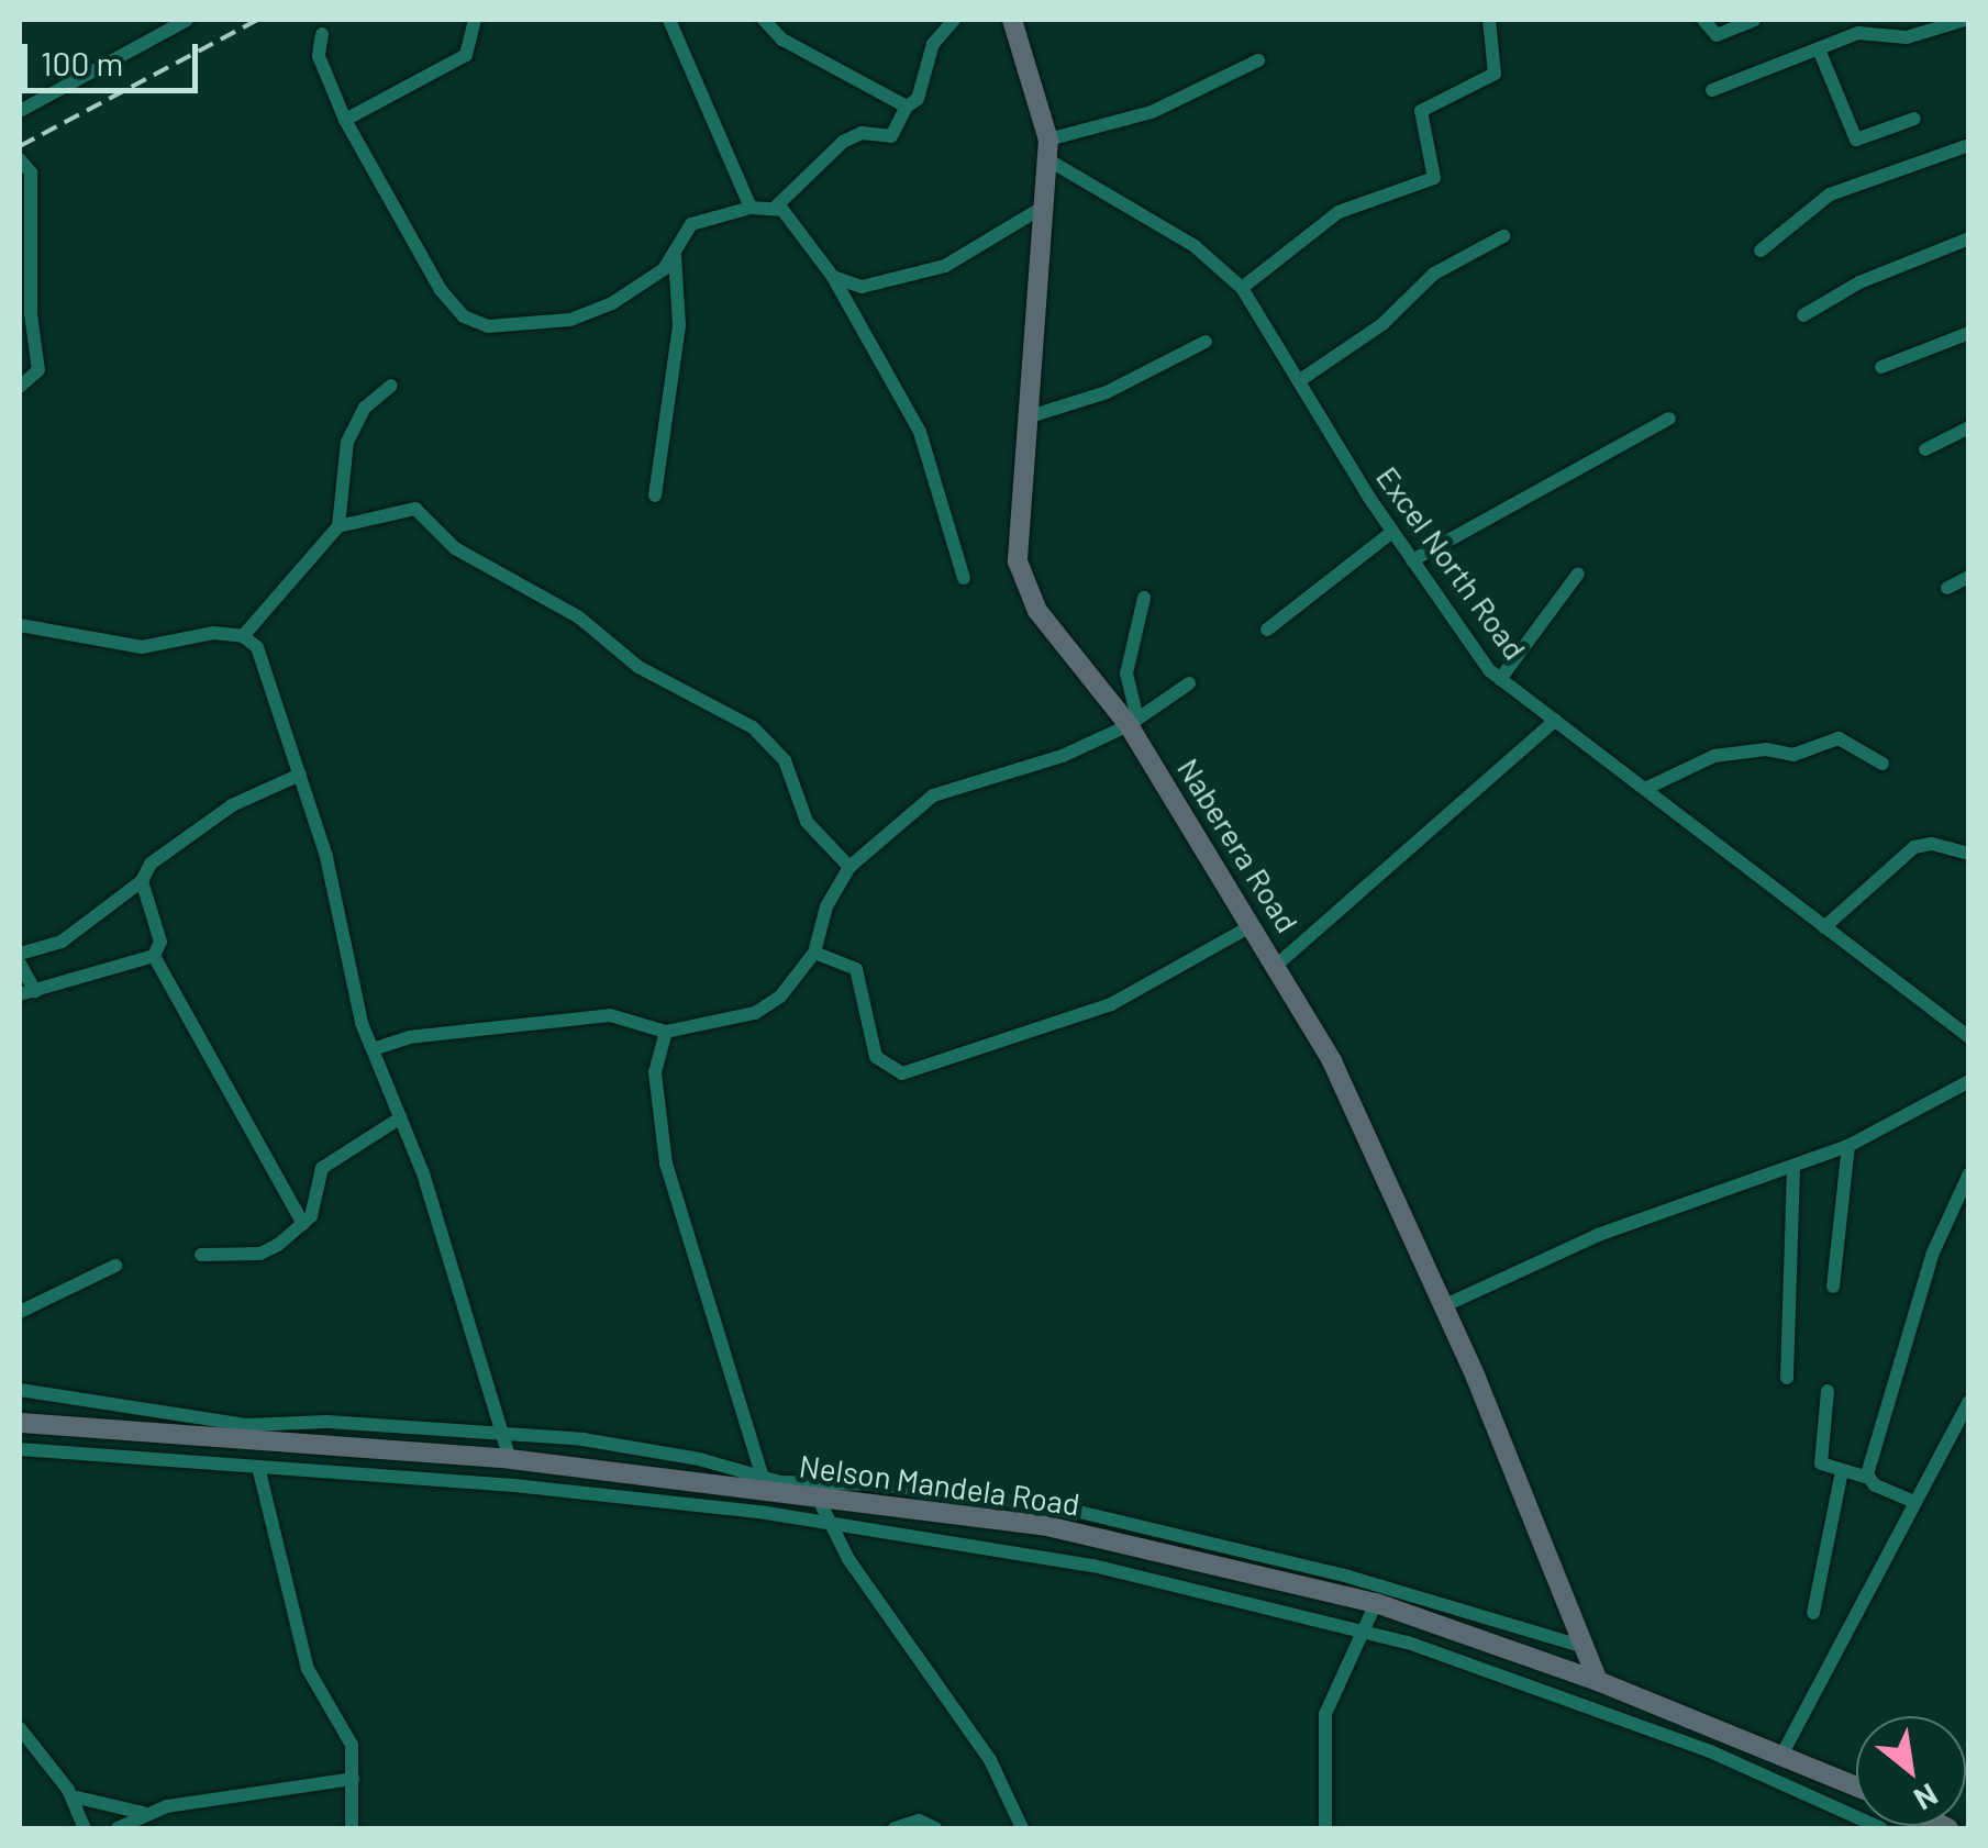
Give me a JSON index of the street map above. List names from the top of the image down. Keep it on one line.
{"streets":{"main road":["Naberera Road","Nelson Mandela Road"],"street":["Excel North Road"]},"crossings":[["Excel North Road","Naberera Road"],["Naberera Road","Nelson Mandela Road"]],"scale_bar":"100 m","north":"bottom right"}
